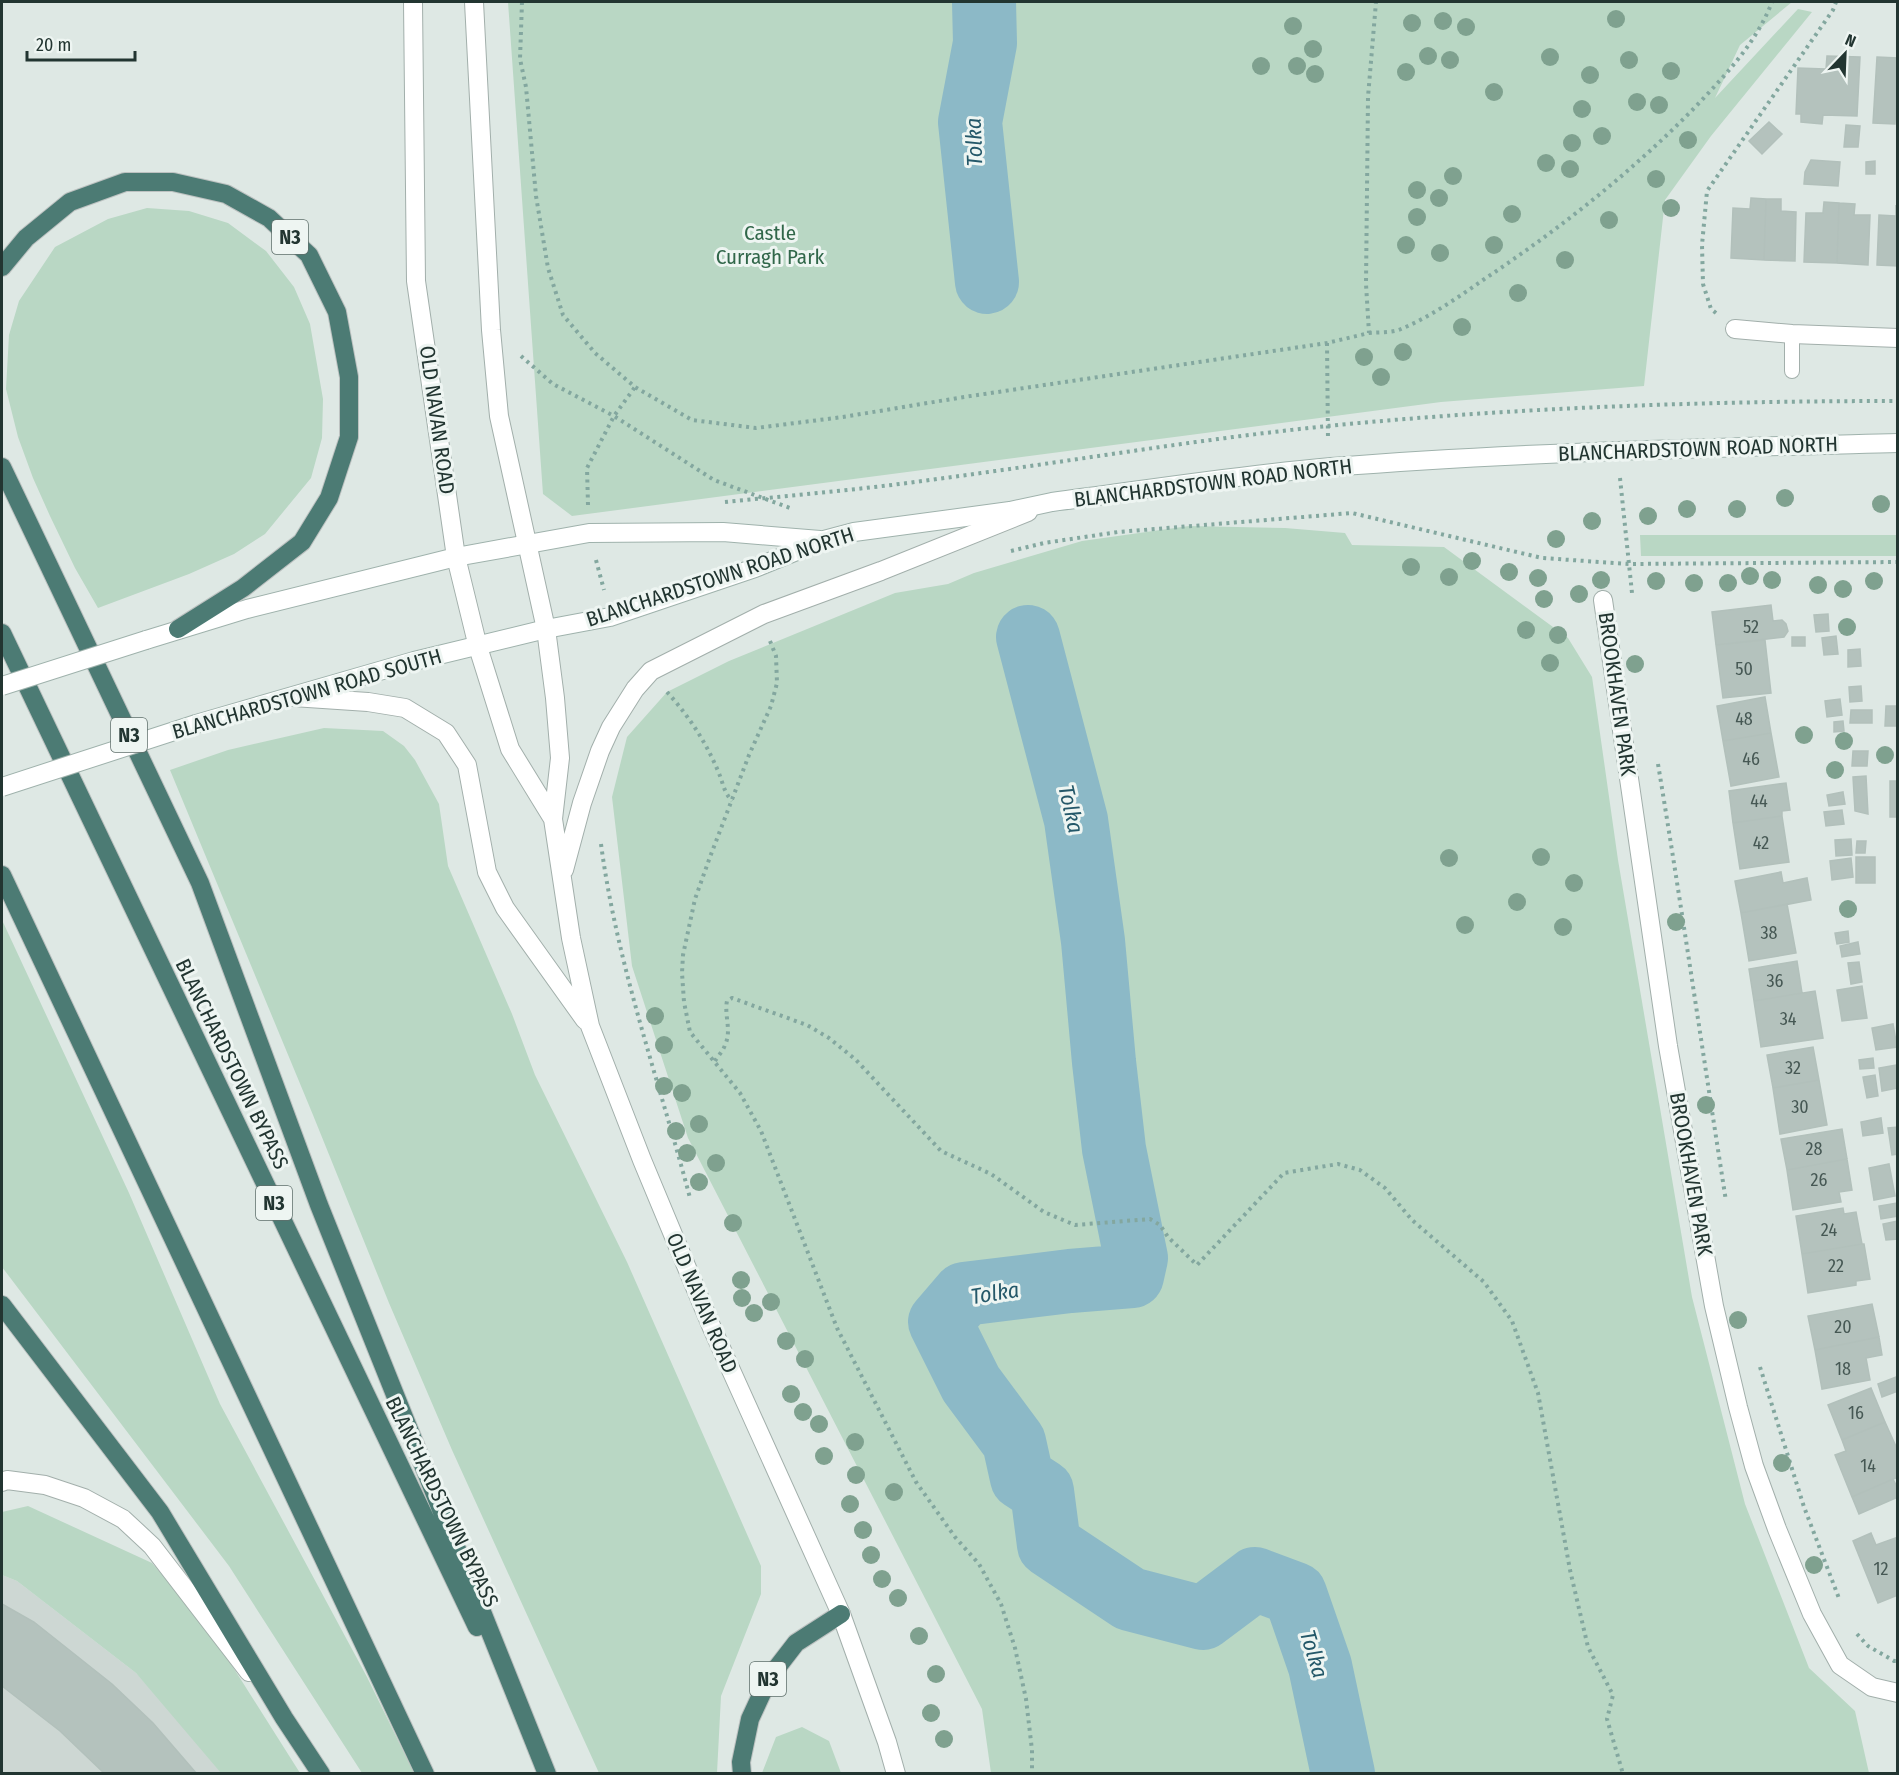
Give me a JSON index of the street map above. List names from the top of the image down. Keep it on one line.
{"streets":{"highway":["N3","BLANCHARDSTOWN BYPASS"],"street":["OLD NAVAN ROAD","BLANCHARDSTOWN ROAD NORTH","BLANCHARDSTOWN ROAD SOUTH","BROOKHAVEN PARK"]},"crossings":[["N3","OLD NAVAN ROAD"],["N3","BLANCHARDSTOWN BYPASS"],["OLD NAVAN ROAD","BLANCHARDSTOWN ROAD NORTH"],["OLD NAVAN ROAD","BLANCHARDSTOWN ROAD SOUTH"],["BLANCHARDSTOWN ROAD NORTH","BLANCHARDSTOWN ROAD SOUTH"]],"water":["Tolka"],"parks":["Castle Curragh Park"],"house_numbers":["52","50","48","46","44","42","38","36","34","32","30","28","26","24","22","20","18","16","14","12"],"scale_bar":"20 m","north":"top right"}
